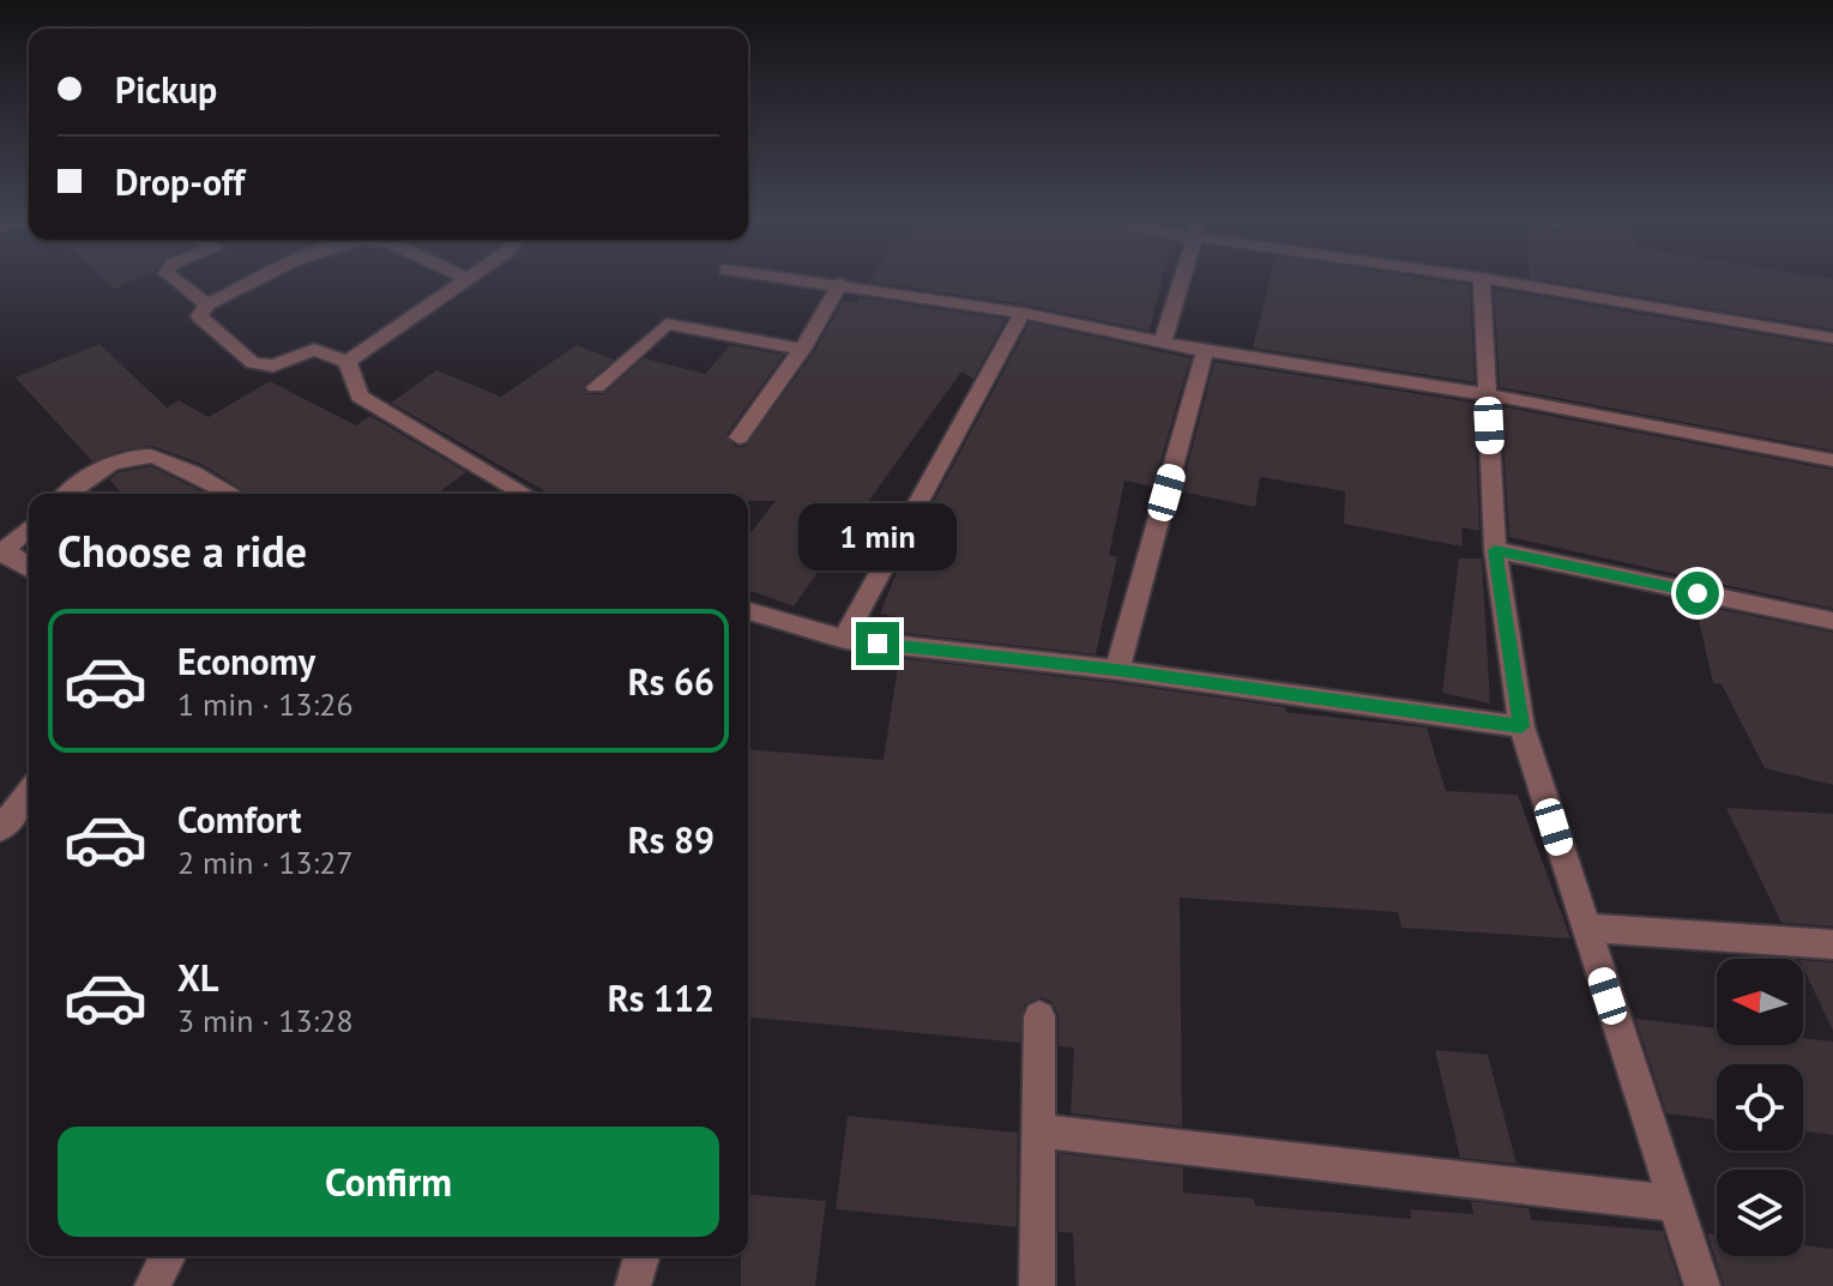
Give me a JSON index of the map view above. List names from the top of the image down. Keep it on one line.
{"north":"left","page":{"banner":["Pickup","Drop-off"],"heading":"Choose a ride","bubble":"1 min","list":[{"name":"Economy","note":"1 min · 13:26","value":"Rs 66"},{"name":"Comfort","note":"2 min · 13:27","value":"Rs 89"},{"name":"XL","note":"3 min · 13:28","value":"Rs 112"}],"buttons":"Confirm"}}
